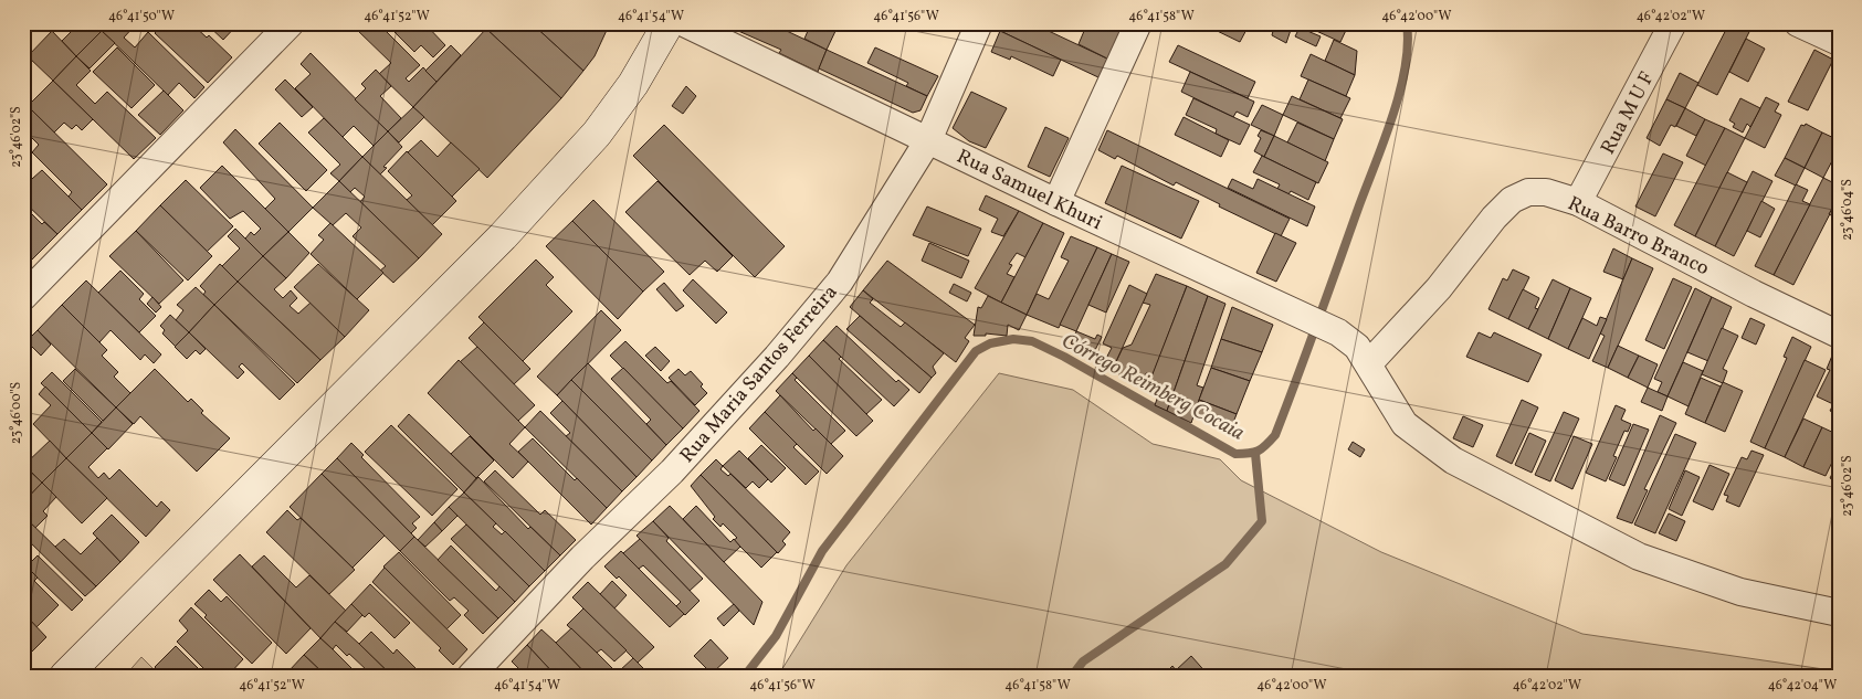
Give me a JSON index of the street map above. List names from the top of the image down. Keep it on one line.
{"streets":{"street":["Rua M U F","Rua Samuel Khuri","Rua Barro Branco","Rua Maria Santos Ferreira"]},"crossings":[["Rua M U F","Rua Barro Branco"],["Rua Samuel Khuri","Rua Barro Branco"],["Rua Samuel Khuri","Rua Maria Santos Ferreira"]],"water":["Córrego Reimberg Cocaia"],"coordinates":["46°41'50\"W","46°41'52\"W","46°41'54\"W","46°41'56\"W","46°41'58\"W","46°42'00\"W","46°42'02\"W","23°46'02\"S","23°46'04\"S","23°46'00\"S","46°42'04\"W"]}
